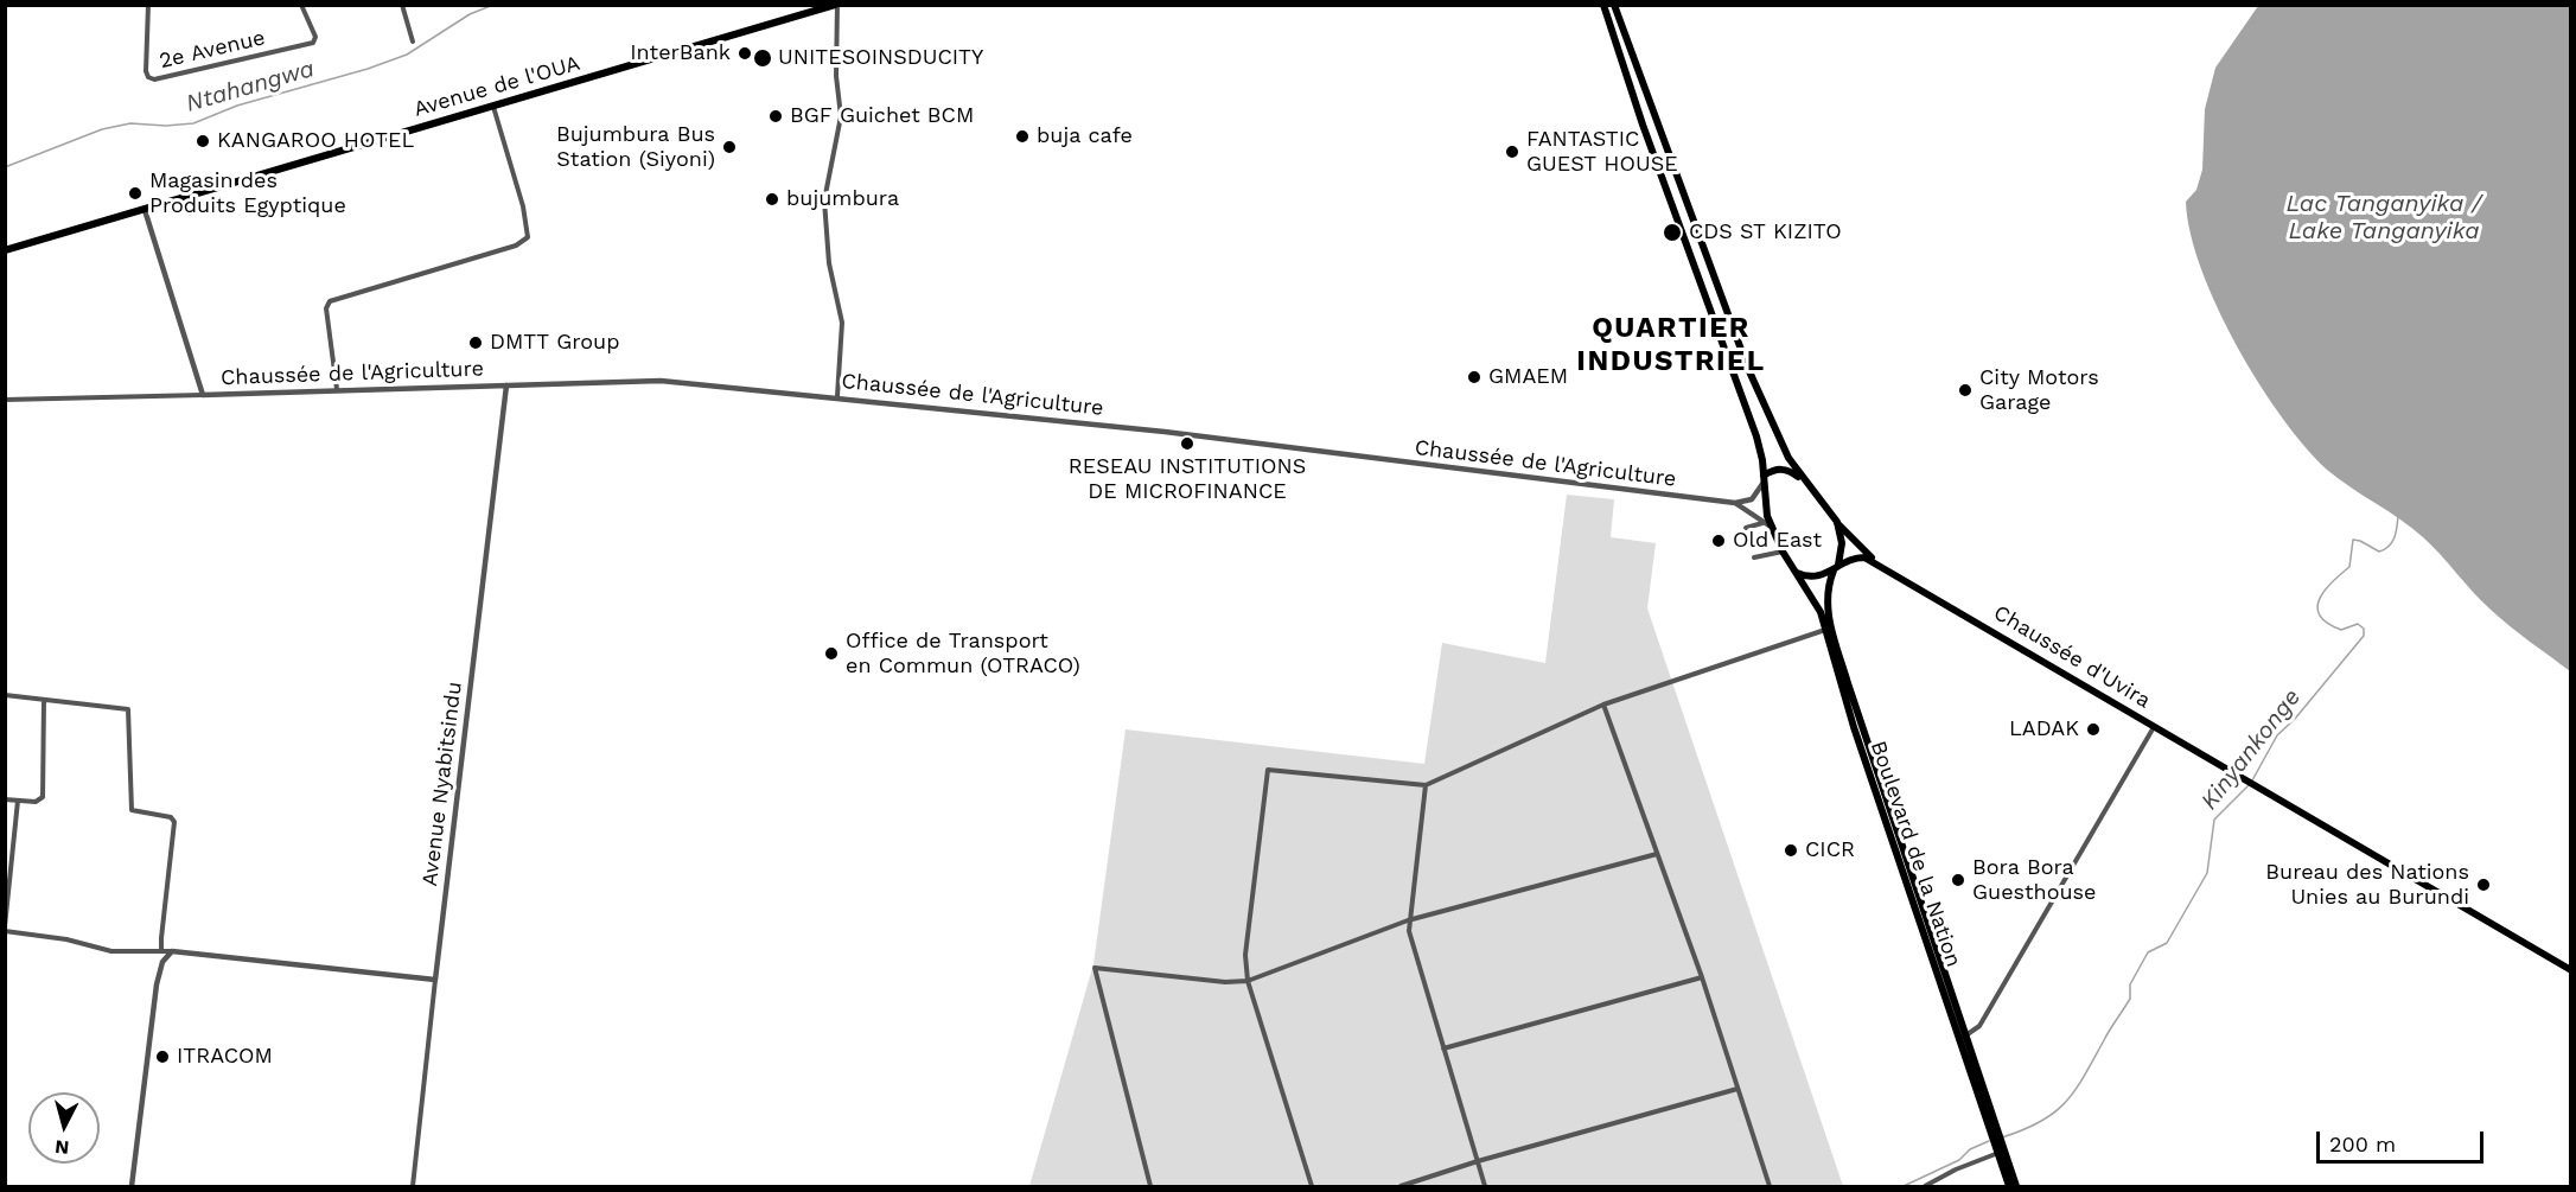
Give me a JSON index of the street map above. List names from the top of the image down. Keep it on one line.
{"streets":{"main road":["Avenue de l'OUA","Chaussée d'Uvira","Boulevard de la Nation"],"street":["2e Avenue","Chaussée de l'Agriculture","Avenue Nyabitsindu"]},"crossings":[["Avenue de l'OUA","Chaussée de l'Agriculture"],["Chaussée de l'Agriculture","Avenue Nyabitsindu"],["Chaussée de l'Agriculture","Boulevard de la Nation"]],"districts":["QUARTIER INDUSTRIEL"],"water":["Ntahangwa","Lac Tanganyika / Lake Tanganyika","Kinyankonge"],"places":["InterBank","UNITESOINSDUCITY","BGF Guichet BCM","buja cafe","KANGAROO HOTEL","Bujumbura Bus Station (Siyoni)","FANTASTIC GUEST HOUSE","Magasin des Produits Egyptique","bujumbura","CDS ST KIZITO","DMTT Group","GMAEM","City Motors Garage","RESEAU INSTITUTIONS DE MICROFINANCE","Old East","Office de Transport en Commun (OTRACO)","LADAK","CICR","Bora Bora Guesthouse","Bureau des Nations Unies au Burundi","ITRACOM"],"scale_bar":"200 m","north":"bottom"}
